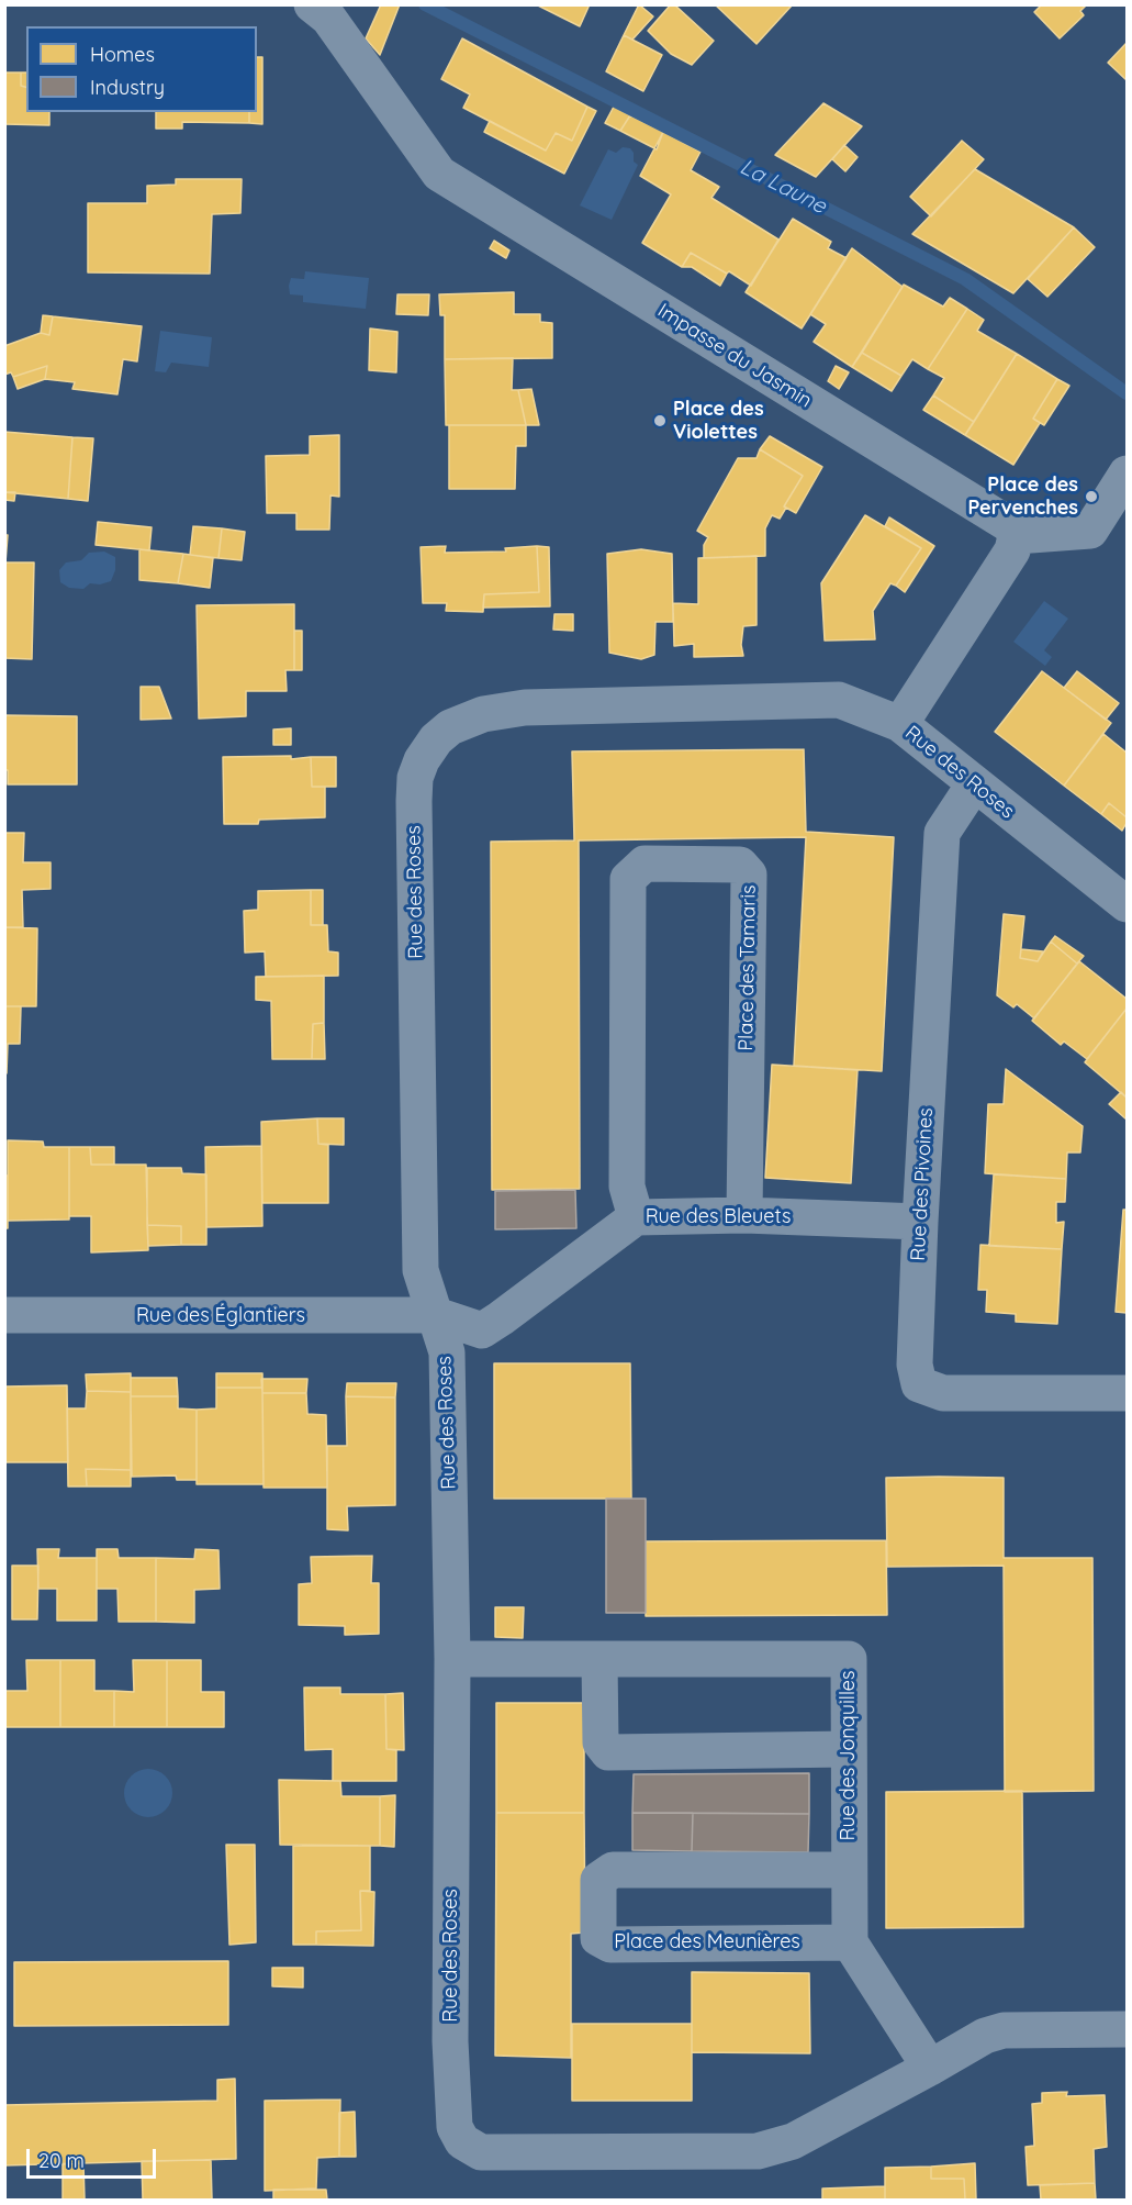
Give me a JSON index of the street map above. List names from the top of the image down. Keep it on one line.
{"streets":{"street":["Impasse du Jasmin","Rue des Roses","Place des Tamaris","Rue des Pivoines","Rue des Bleuets","Rue des Églantiers","Rue des Jonquilles","Place des Meunières"]},"crossings":[["Rue des Roses","Rue des Pivoines"],["Rue des Roses","Rue des Bleuets"],["Rue des Roses","Rue des Églantiers"],["Rue des Roses","Rue des Jonquilles"],["Place des Tamaris","Rue des Bleuets"],["Rue des Pivoines","Rue des Bleuets"],["Rue des Bleuets","Rue des Églantiers"],["Rue des Jonquilles","Place des Meunières"]],"water":["La Laune"],"places":["Place des Violettes","Place des Pervenches"],"legend":["Homes","Industry"],"scale_bar":"20 m"}
